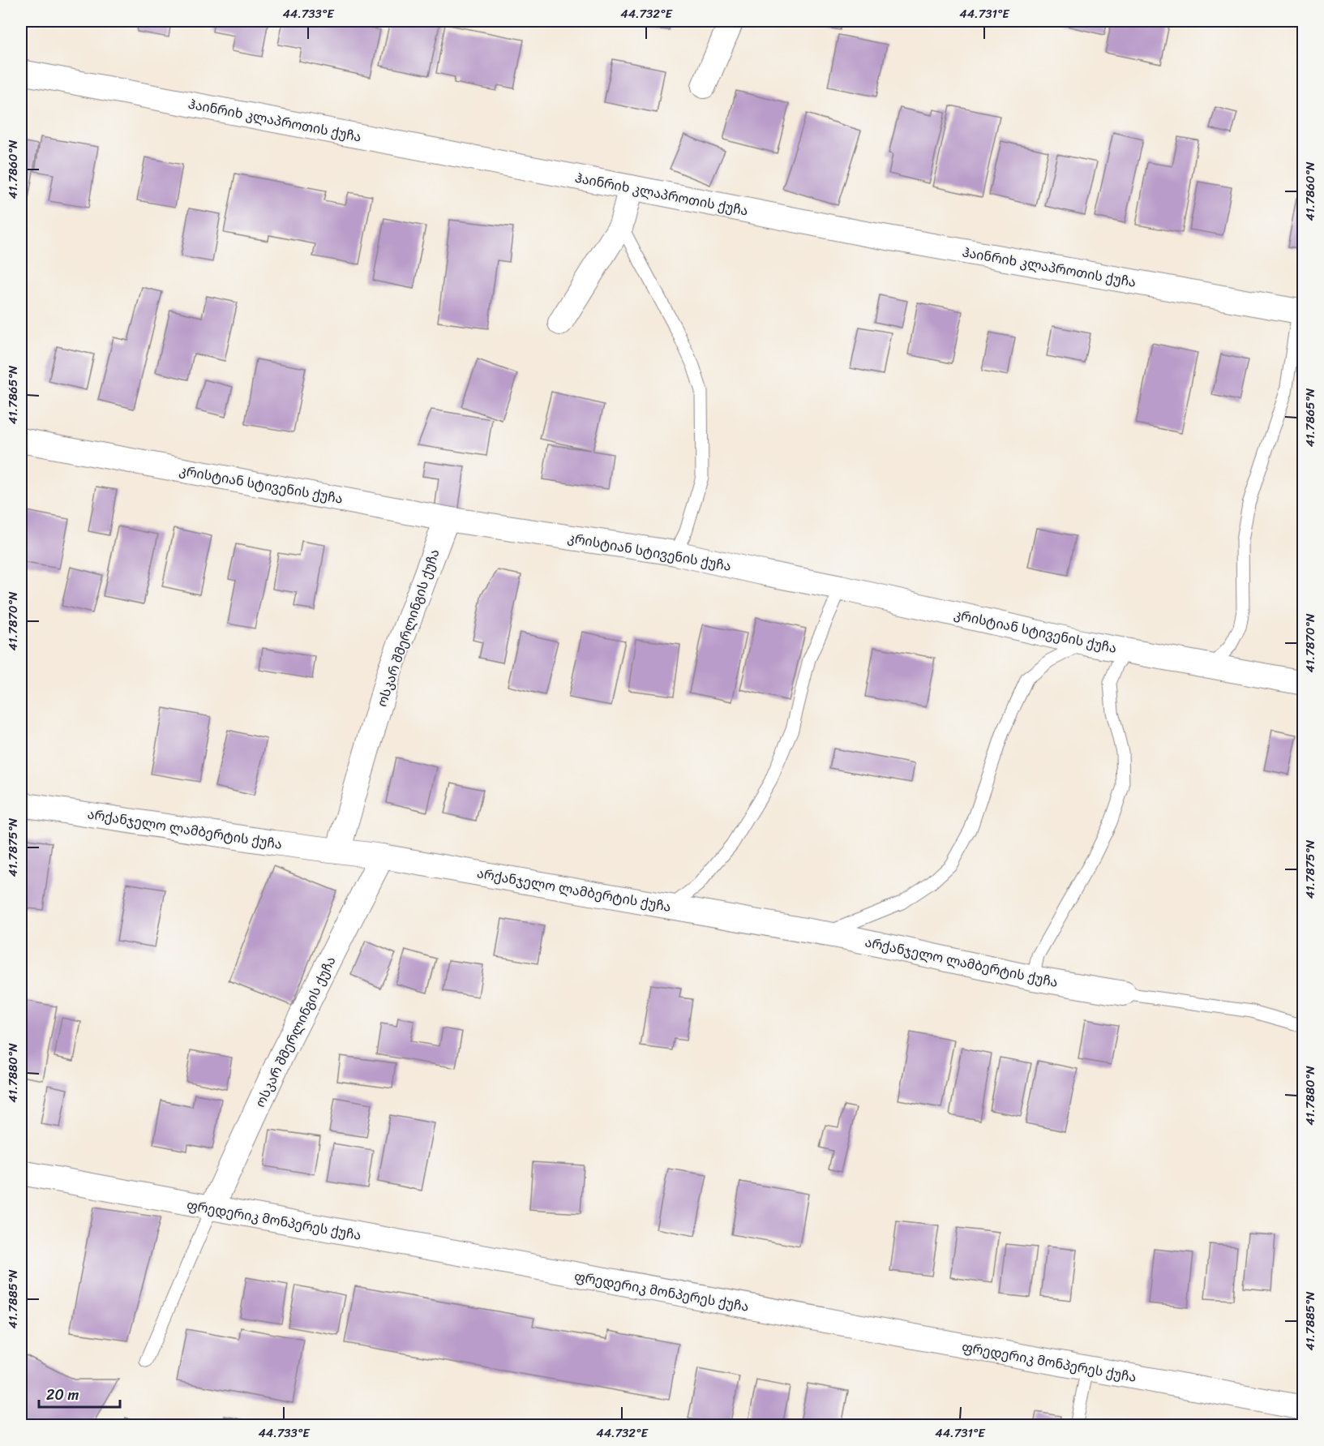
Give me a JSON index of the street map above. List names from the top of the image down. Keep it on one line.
{"streets":{"street":["ჰაინრიხ კლაპროთის ქუჩა","კრისტიან სტივენის ქუჩა","ოსკარ შმერლინგის ქუჩა","არქანჯელო ლამბერტის ქუჩა","ფრედერიკ მონპერეს ქუჩა"]},"crossings":[["კრისტიან სტივენის ქუჩა","ოსკარ შმერლინგის ქუჩა"],["ოსკარ შმერლინგის ქუჩა","არქანჯელო ლამბერტის ქუჩა"],["ოსკარ შმერლინგის ქუჩა","ფრედერიკ მონპერეს ქუჩა"]],"scale_bar":"20 m","coordinates":["44.733°E","44.732°E","44.731°E","41.7860°N","41.7865°N","41.7870°N","41.7875°N","41.7880°N","41.7885°N"]}
